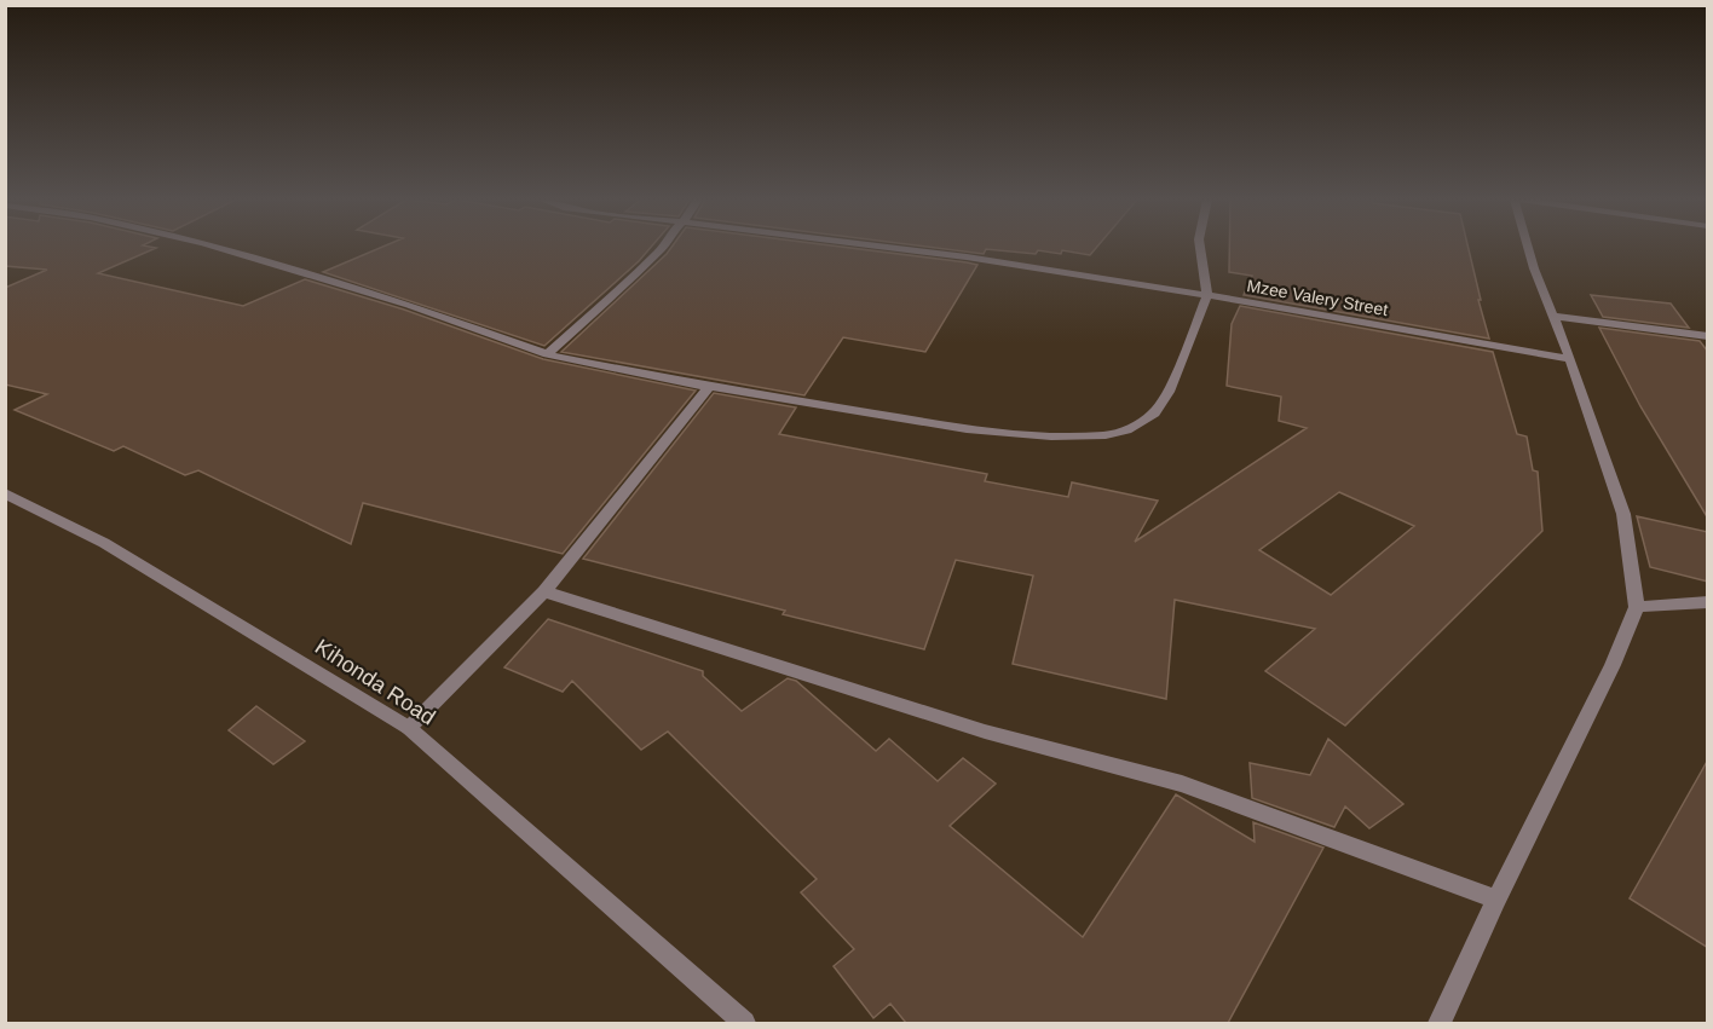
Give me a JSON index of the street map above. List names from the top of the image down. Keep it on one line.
{"streets":{"street":["Mzee Valery Street","Kihonda Road"]}}
